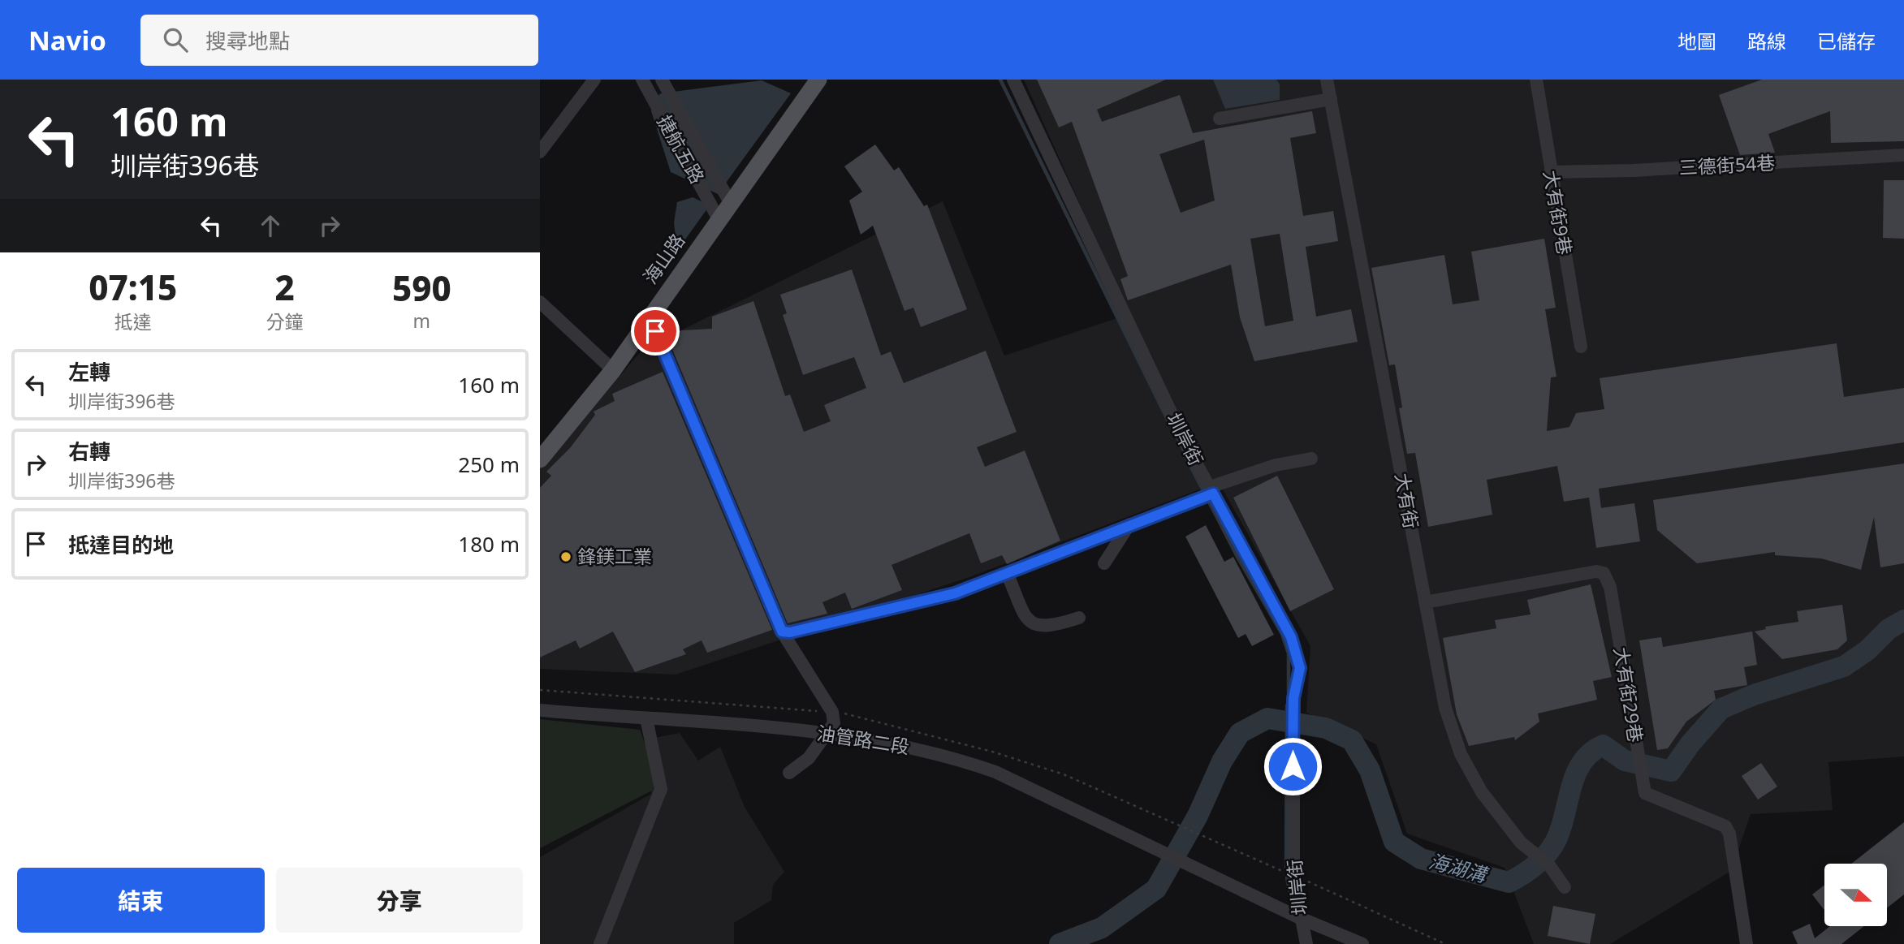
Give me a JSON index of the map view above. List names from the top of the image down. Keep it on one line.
{"streets":{"main road":["海山路"],"street":["捷航五路","三德街54巷","大有街9巷","圳岸街","大有街","大有街29巷","油管路二段"]},"crossings":[["捷航五路","海山路"],["三德街54巷","大有街9巷"],["圳岸街","油管路二段"],["大有街","大有街29巷"]],"water":["海湖溝"],"places":["鋒鎂工業"],"north":"right","page":{"header":"Navio","search":"搜尋地點","nav":["地圖","路線","已儲存"],"turn":["160 m","圳岸街396巷"],"eta":["07:15","抵達","2","分鐘","590","m"],"list":[{"name":"左轉","note":"圳岸街396巷","value":"160 m"},{"name":"右轉","note":"圳岸街396巷","value":"250 m"},{"name":"抵達目的地","value":"180 m"}],"buttons":["結束","分享"]}}
